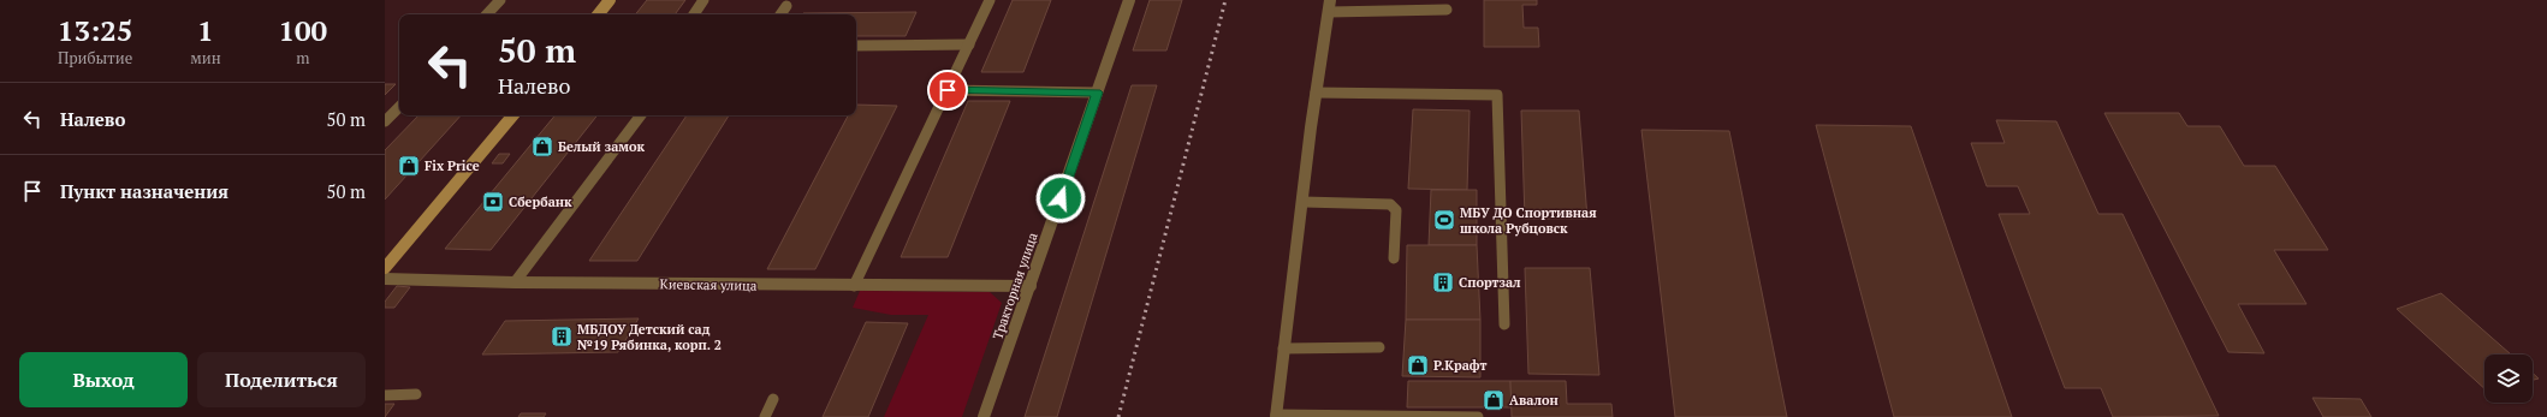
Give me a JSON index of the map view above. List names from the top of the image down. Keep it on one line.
{"streets":{"street":["Киевская улица","Тракторная улица"]},"crossings":[["Киевская улица","Тракторная улица"]],"places":{"shop":["Белый замок","Fix Price","Р.Крафт","Авалон"],"bank":["Сбербанк"],"sports":["МБУ ДО Спортивная школа Рубцовск"],"building":["Спортзал","МБДОУ Детский сад №19 Рябинка, корп. 2"]},"page":{"eta":["13:25","Прибытие","1","мин","100","m"],"turn":["50 m","Налево"],"list":[{"name":"Налево","value":"50 m"},{"name":"Пункт назначения","value":"50 m"}],"buttons":["Выход","Поделиться"]}}
